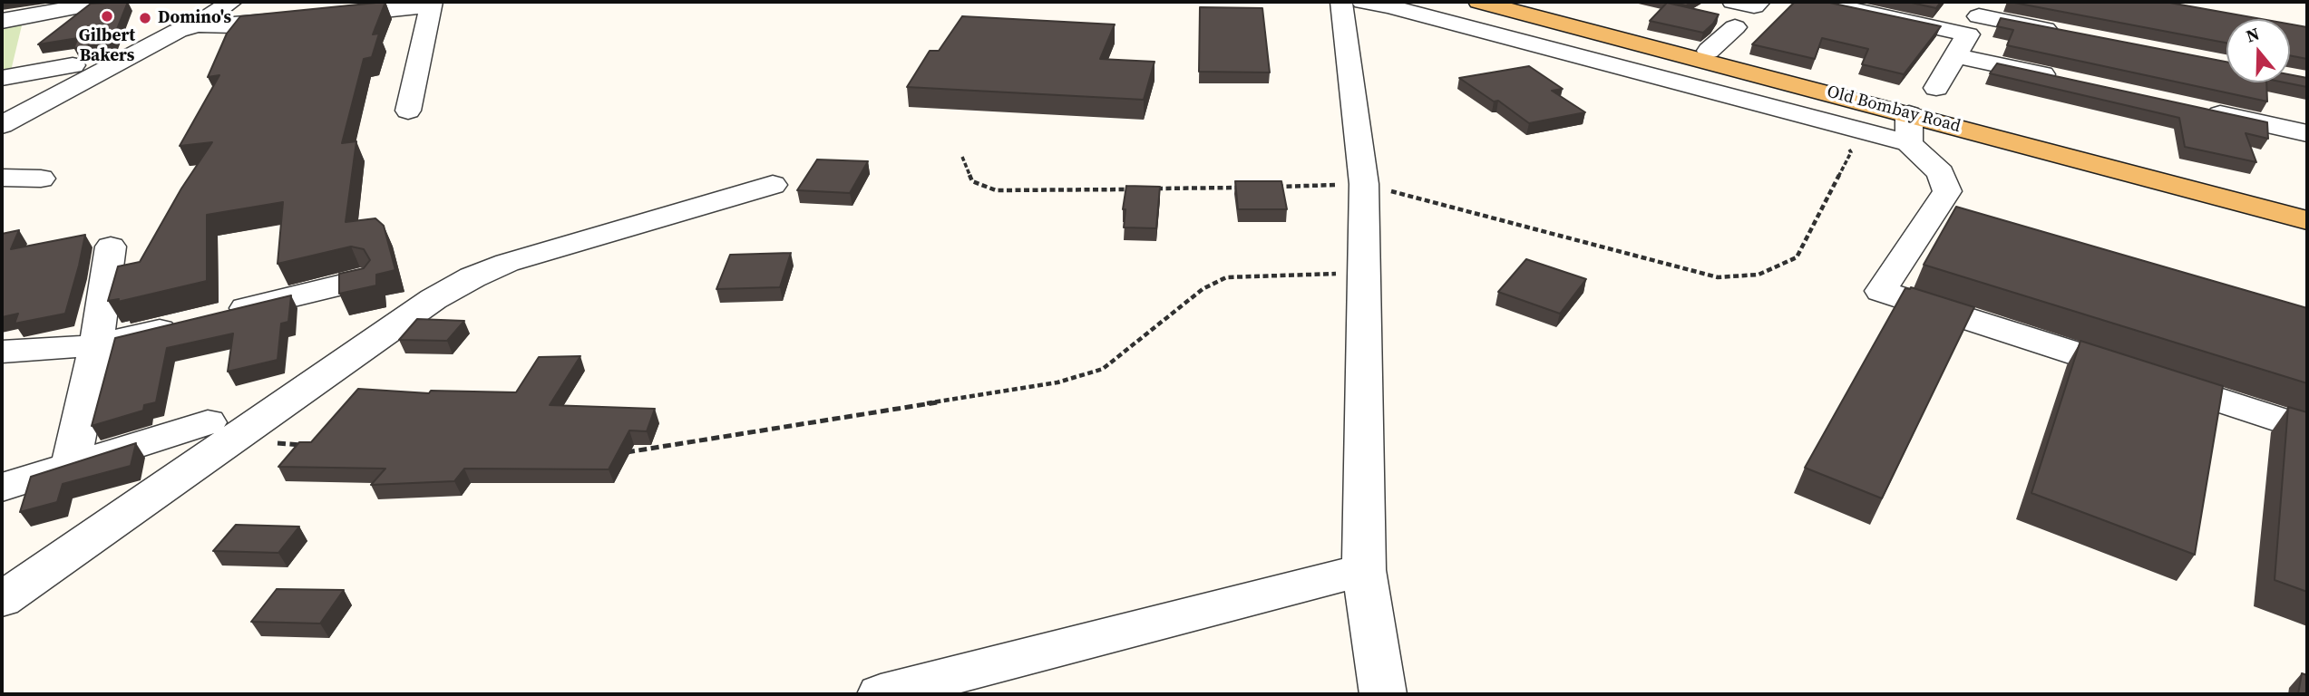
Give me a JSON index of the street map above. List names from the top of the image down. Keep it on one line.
{"streets":{"main road":["Old Bombay Road"]},"places":["Gilbert Bakers","Domino's"],"north":"top"}
